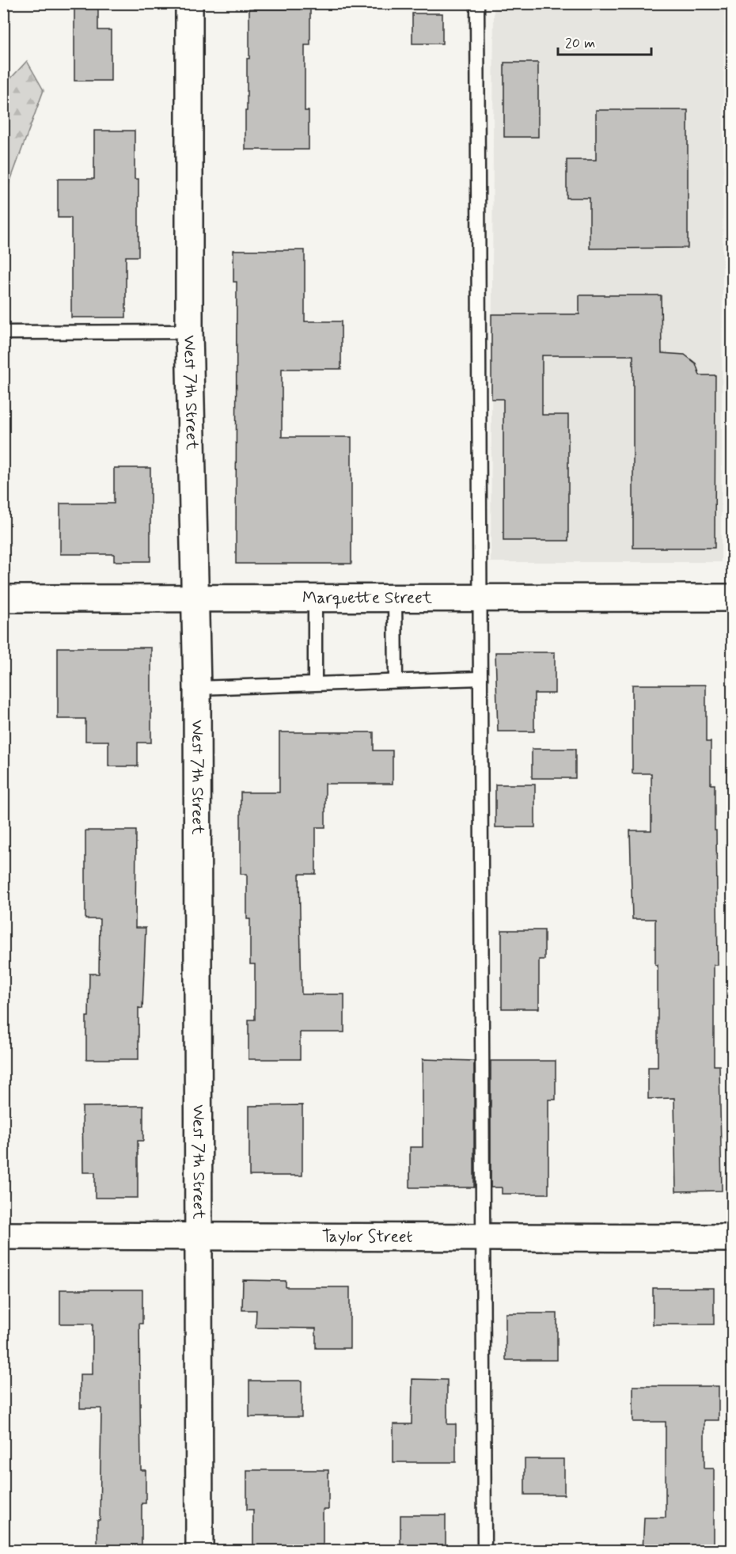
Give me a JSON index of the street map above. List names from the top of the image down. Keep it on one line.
{"streets":{"street":["West 7th Street","Marquette Street","Taylor Street"]},"crossings":[["West 7th Street","Marquette Street"],["West 7th Street","Taylor Street"]],"scale_bar":"20 m"}
